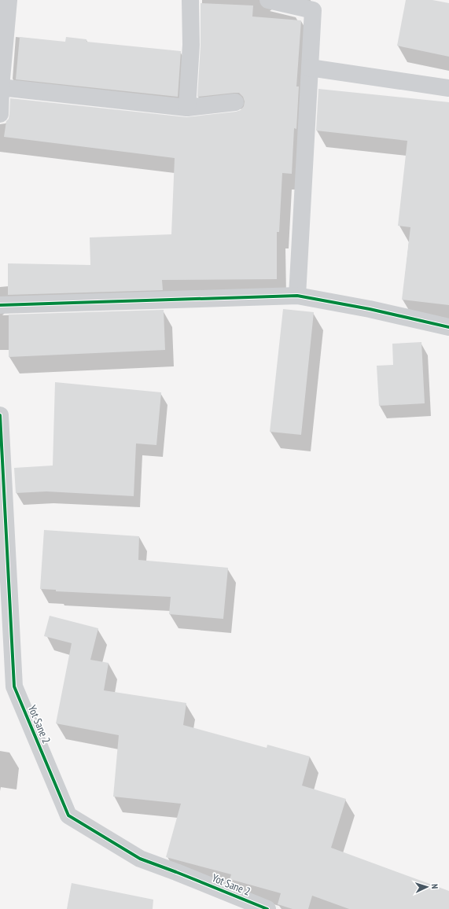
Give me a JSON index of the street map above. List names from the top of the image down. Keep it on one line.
{"streets":{"street":["Yot Sane 2"]},"north":"right"}
